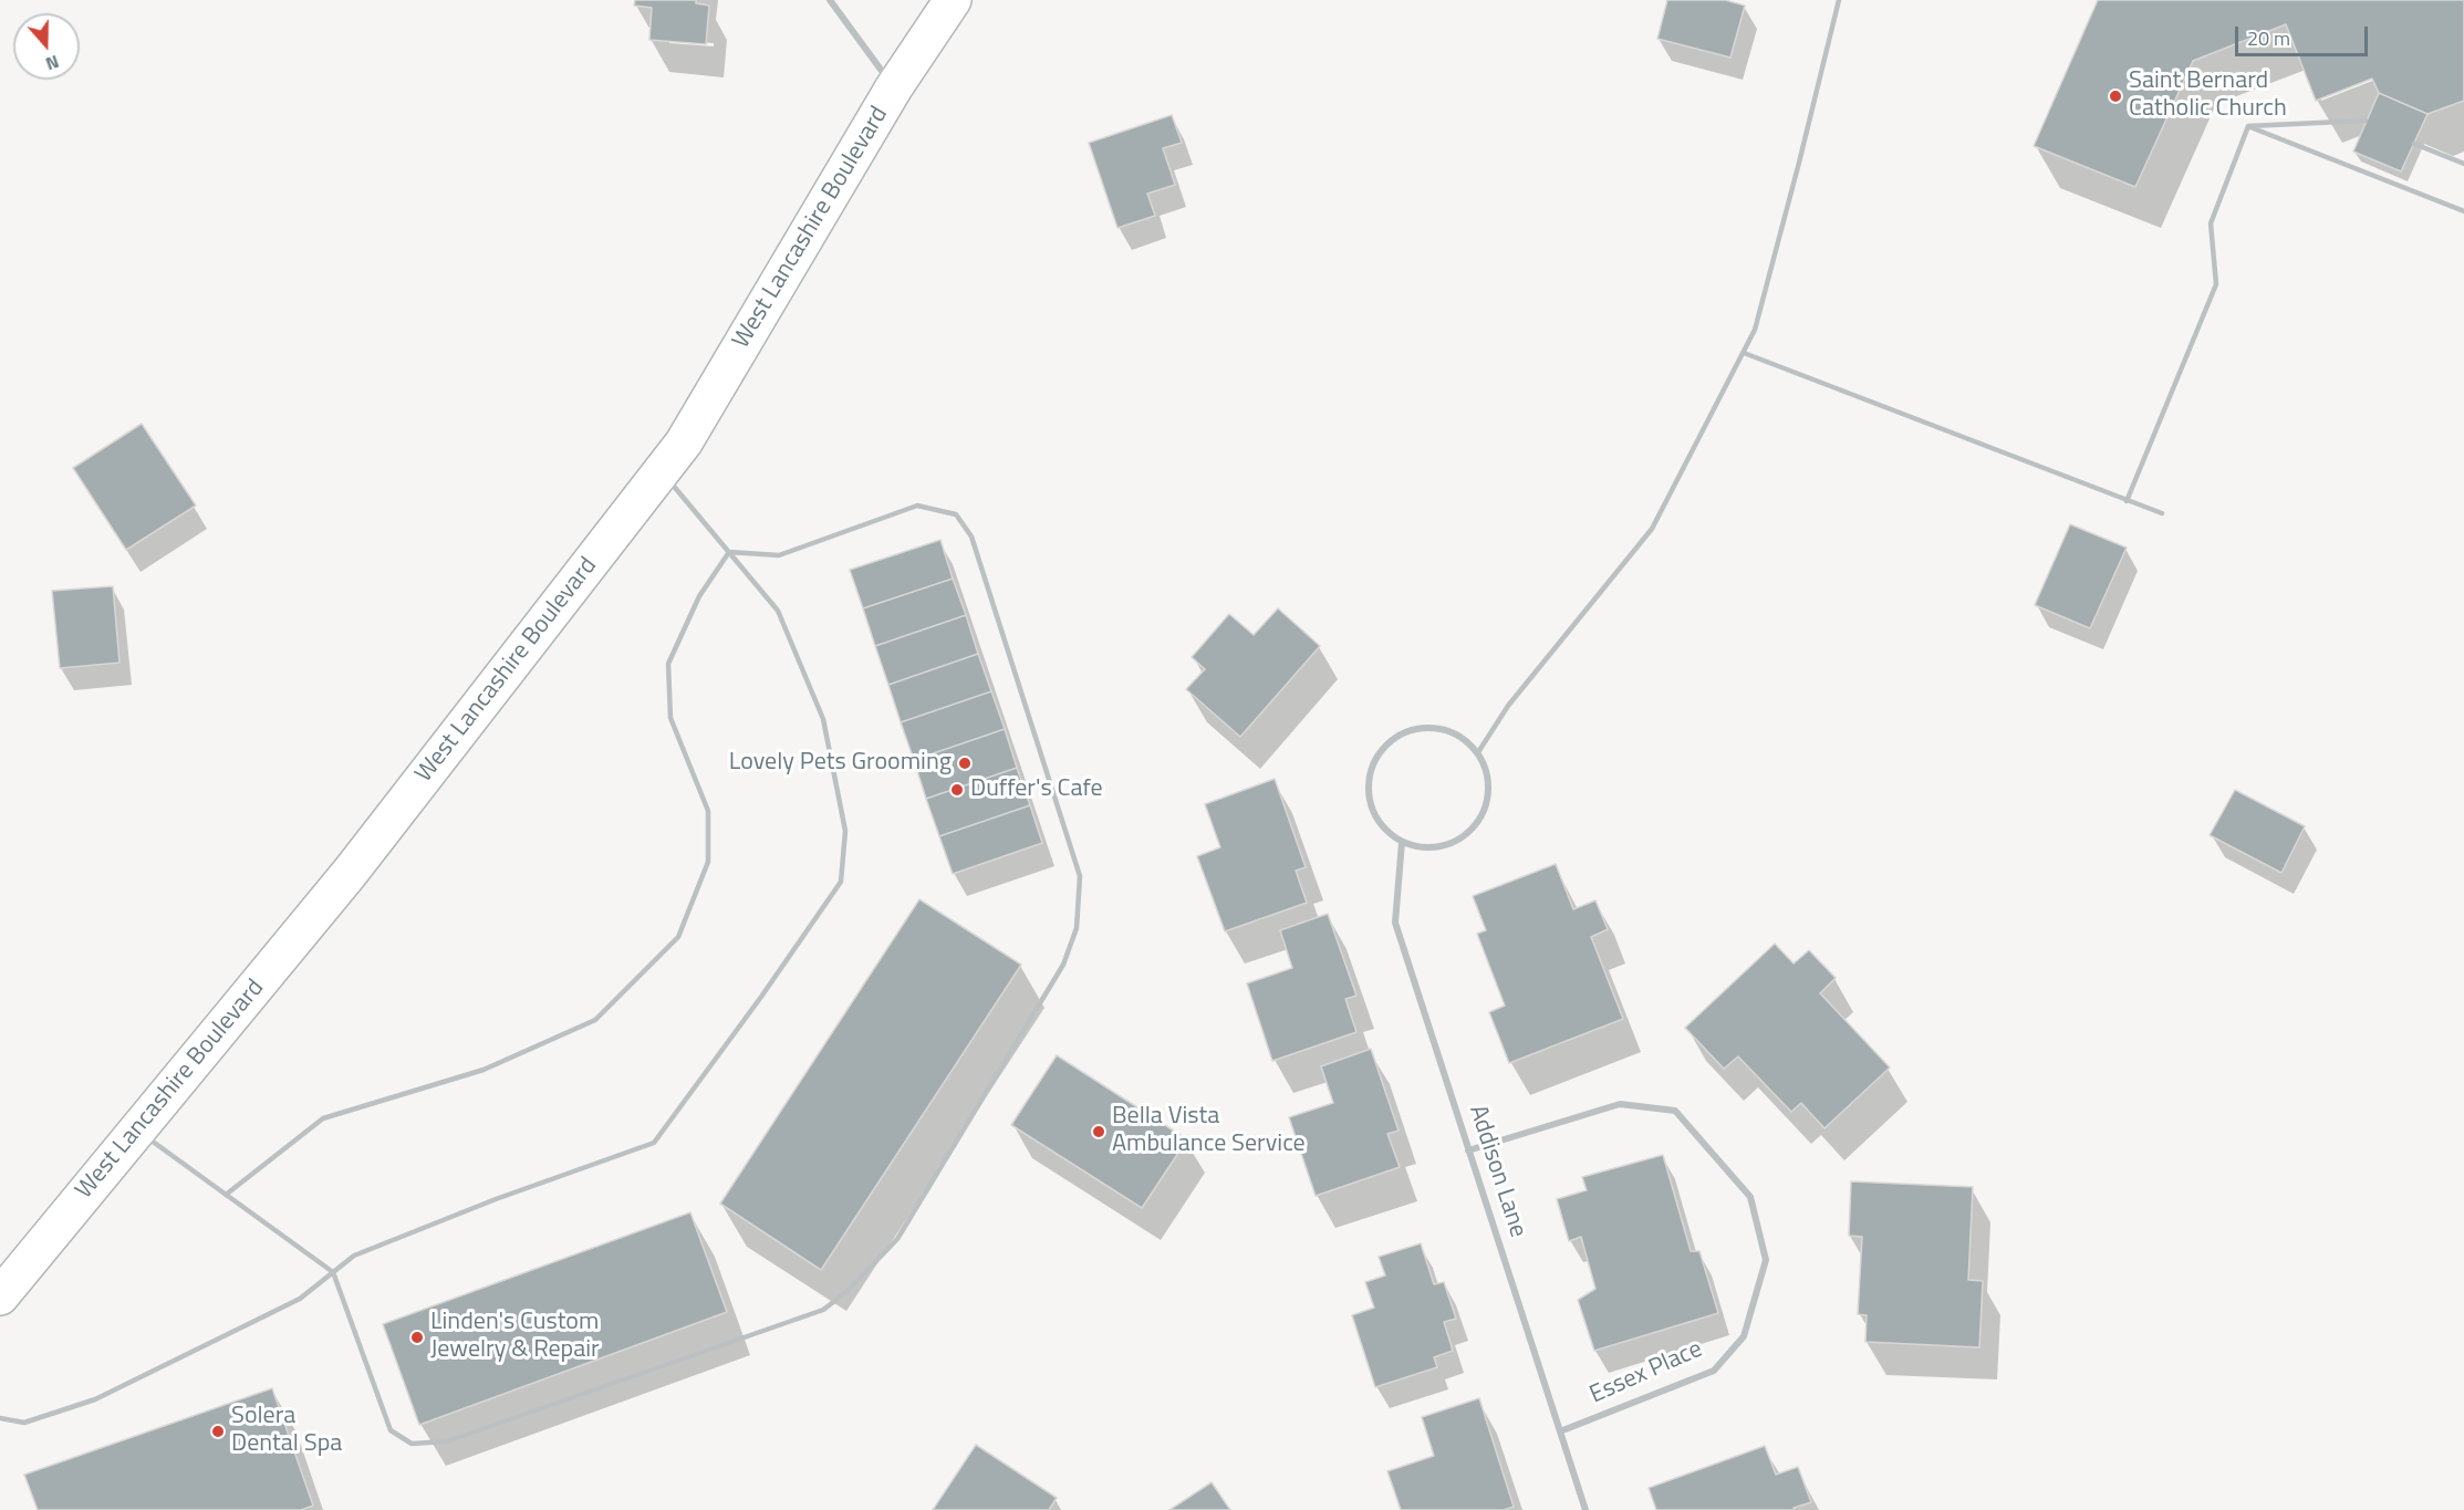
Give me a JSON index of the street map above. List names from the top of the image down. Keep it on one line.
{"streets":{"main road":["West Lancashire Boulevard"],"street":["Addison Lane","Essex Place"]},"crossings":[["Addison Lane","Essex Place"]],"places":["Saint Bernard Catholic Church","Lovely Pets Grooming","Duffer's Cafe","Bella Vista Ambulance Service","Linden's Custom Jewelry & Repair","Solera Dental Spa"],"scale_bar":"20 m","north":"bottom"}
